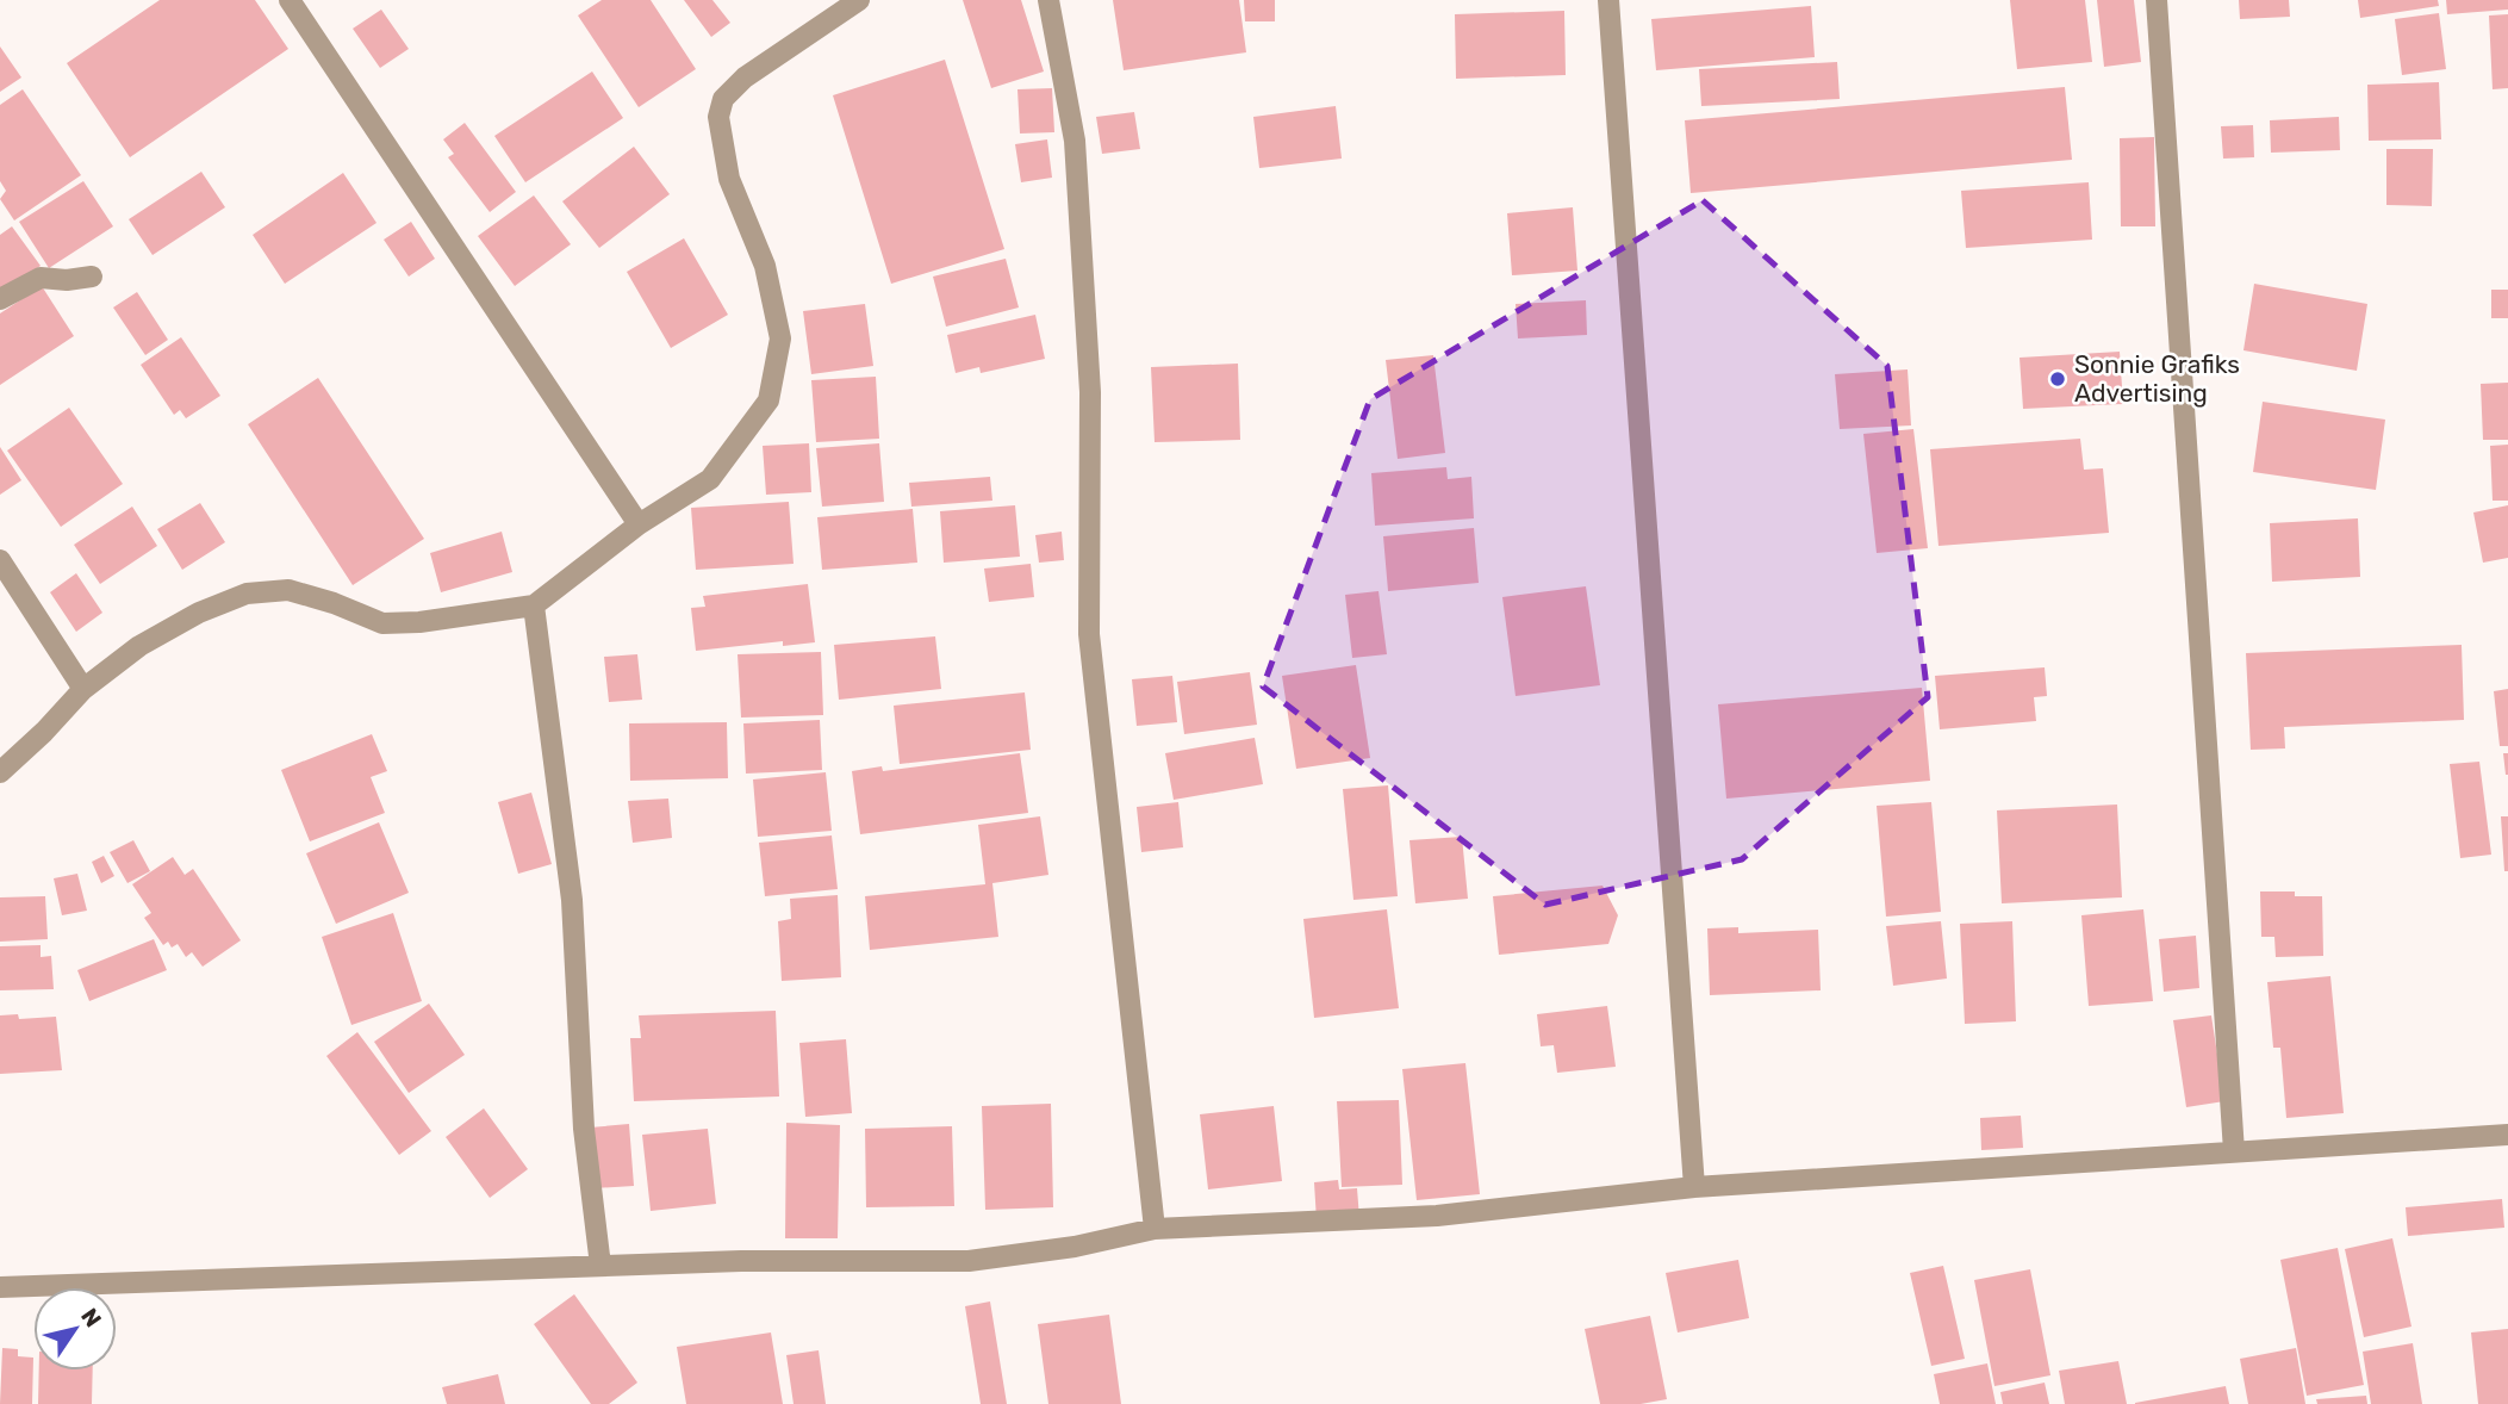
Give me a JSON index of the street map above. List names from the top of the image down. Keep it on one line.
{"places":["Sonnie Grafiks Advertising"],"north":"top right"}
